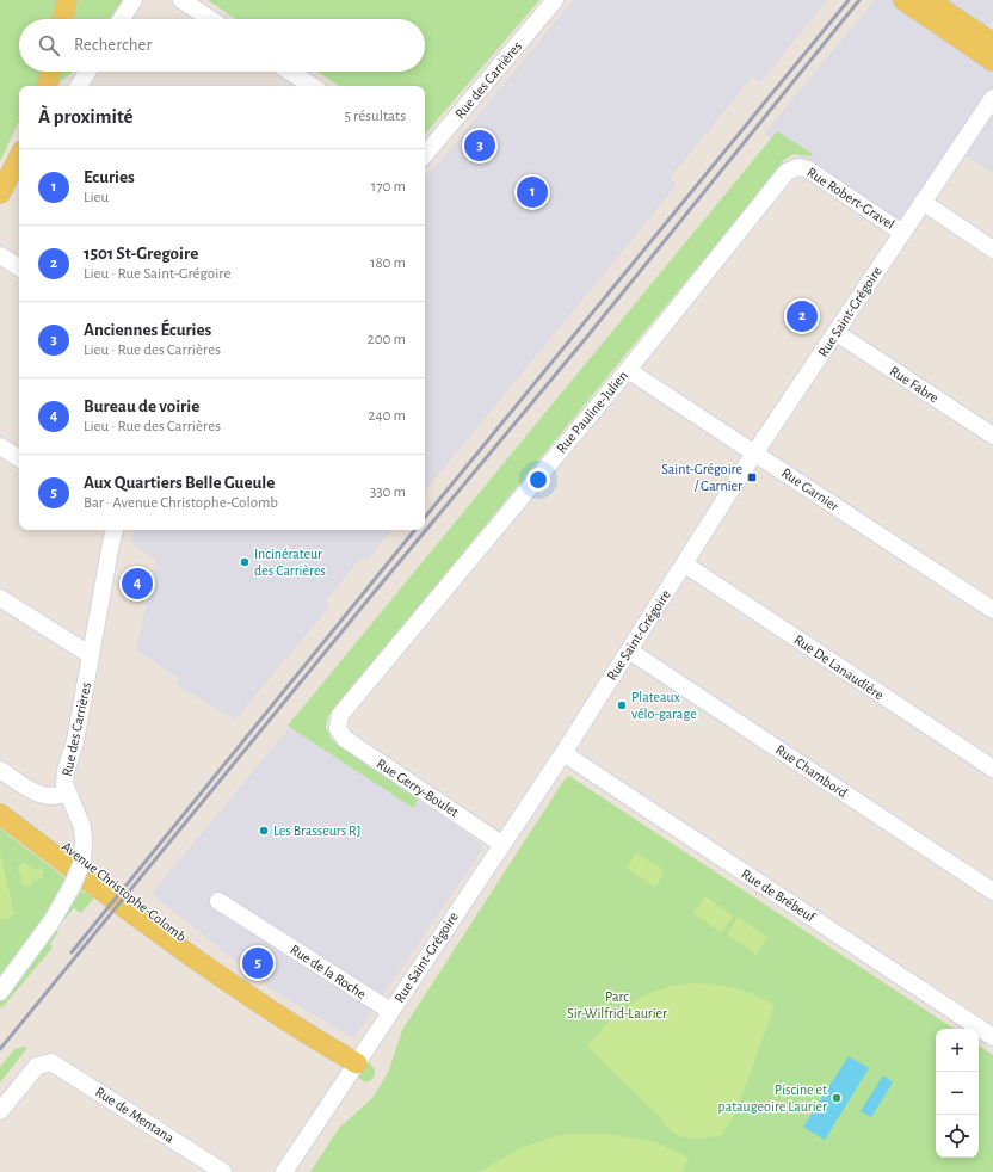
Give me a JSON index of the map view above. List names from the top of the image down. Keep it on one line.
{"streets":{"main road":["Avenue Christophe-Colomb"],"street":["Rue des Carrières","Rue Robert-Gravel","Rue Saint-Grégoire","Rue Fabre","Rue Pauline-Julien","Rue Garnier","Rue De Lanaudière","Rue Chambord","Rue Gerry-Boulet","Rue de Brébeuf","Rue de la Roche","Rue de Mentana"]},"crossings":[["Rue Robert-Gravel","Rue Saint-Grégoire"],["Rue Robert-Gravel","Rue Pauline-Julien"],["Rue Saint-Grégoire","Rue Fabre"],["Rue Saint-Grégoire","Rue Garnier"],["Rue Saint-Grégoire","Rue De Lanaudière"],["Rue Saint-Grégoire","Rue Chambord"],["Rue Saint-Grégoire","Rue Gerry-Boulet"],["Rue Saint-Grégoire","Avenue Christophe-Colomb"],["Rue Saint-Grégoire","Rue de Brébeuf"],["Rue Saint-Grégoire","Rue de la Roche"],["Rue Pauline-Julien","Rue Garnier"],["Rue Pauline-Julien","Rue Gerry-Boulet"]],"parks":["Parc Sir-Wilfrid-Laurier"],"places":{"transit":["Saint-Grégoire / Garnier"],"other":["Incinérateur des Carrières","Plateaux vélo-garage","Les Brasseurs RJ","Piscine et pataugeoire Laurier"]},"page":{"search":"Rechercher","heading":["À proximité","5 résultats"],"pins":["3","1","2","4","5"],"list":[{"mark":"1","name":"Ecuries","note":"Lieu","value":"170 m"},{"mark":"2","name":"1501 St-Gregoire","note":"Lieu · Rue Saint-Grégoire","value":"180 m"},{"mark":"3","name":"Anciennes Écuries","note":"Lieu · Rue des Carrières","value":"200 m"},{"mark":"4","name":"Bureau de voirie","note":"Lieu · Rue des Carrières","value":"240 m"},{"mark":"5","name":"Aux Quartiers Belle Gueule","note":"Bar · Avenue Christophe-Colomb","value":"330 m"}],"map_buttons":["+","−"]}}
